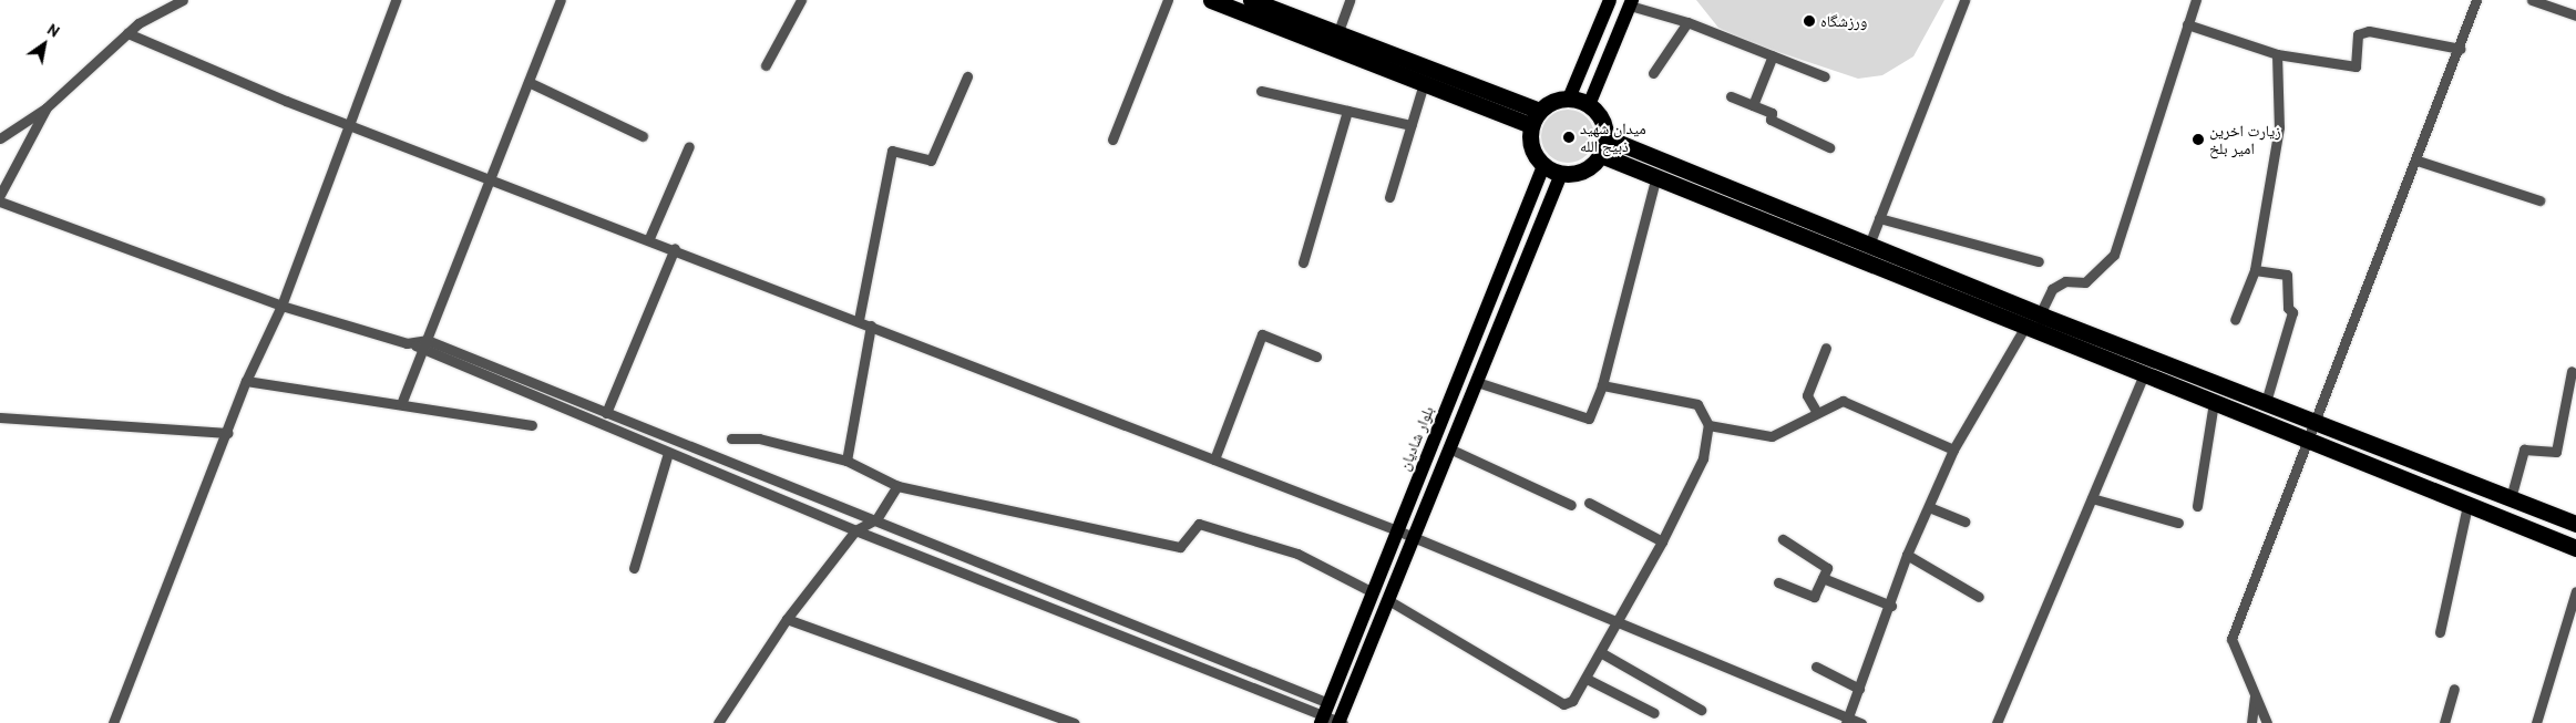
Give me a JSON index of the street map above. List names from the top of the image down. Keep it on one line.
{"streets":{"main road":["بلوار شادیان"]},"places":["ورزشگاه","میدان شهید ذبیح الله","زیارت اخرین امیر بلخ"],"north":"top right"}
